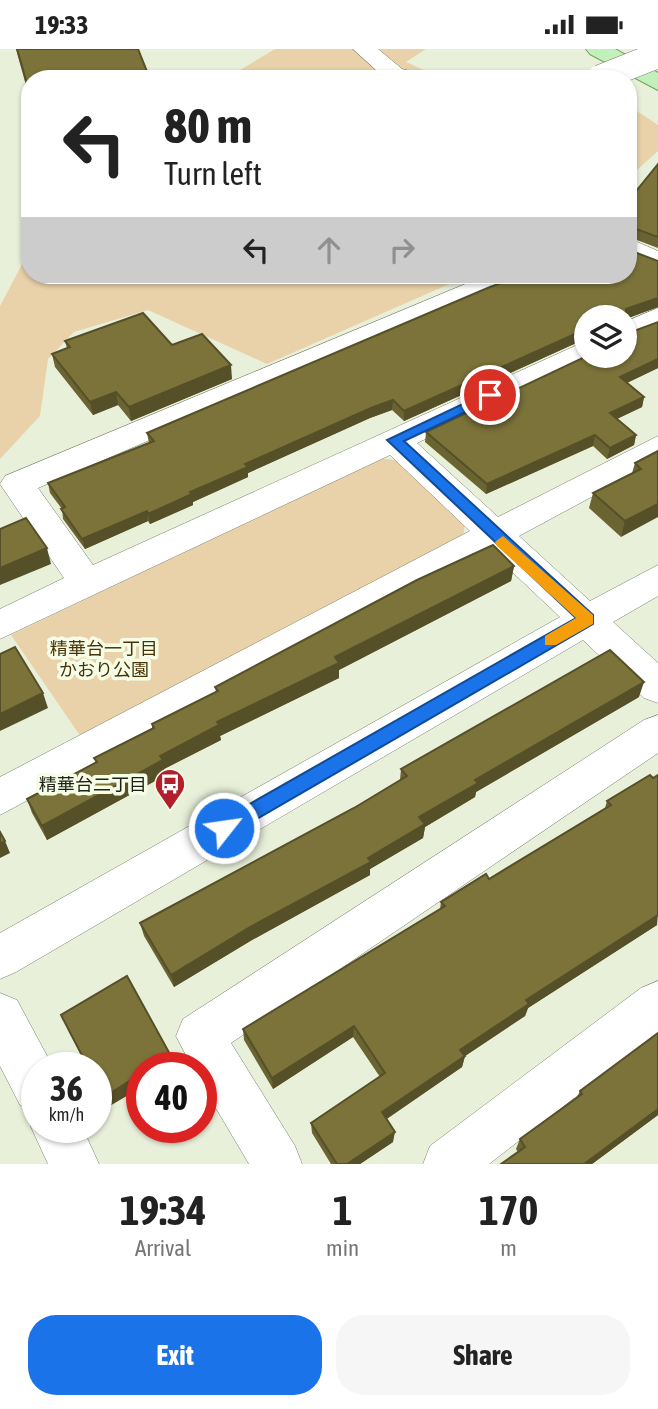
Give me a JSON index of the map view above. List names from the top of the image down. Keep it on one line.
{"parks":["精華台一丁目 かおり公園"],"places":{"bus stop":["精華台二丁目"]},"page":{"status":"19:33","turn":["80 m","Turn left"],"speed":"36 km/h","limit":"40","eta":["19:34","Arrival","1","min","170","m"],"buttons":["Exit","Share"]}}
